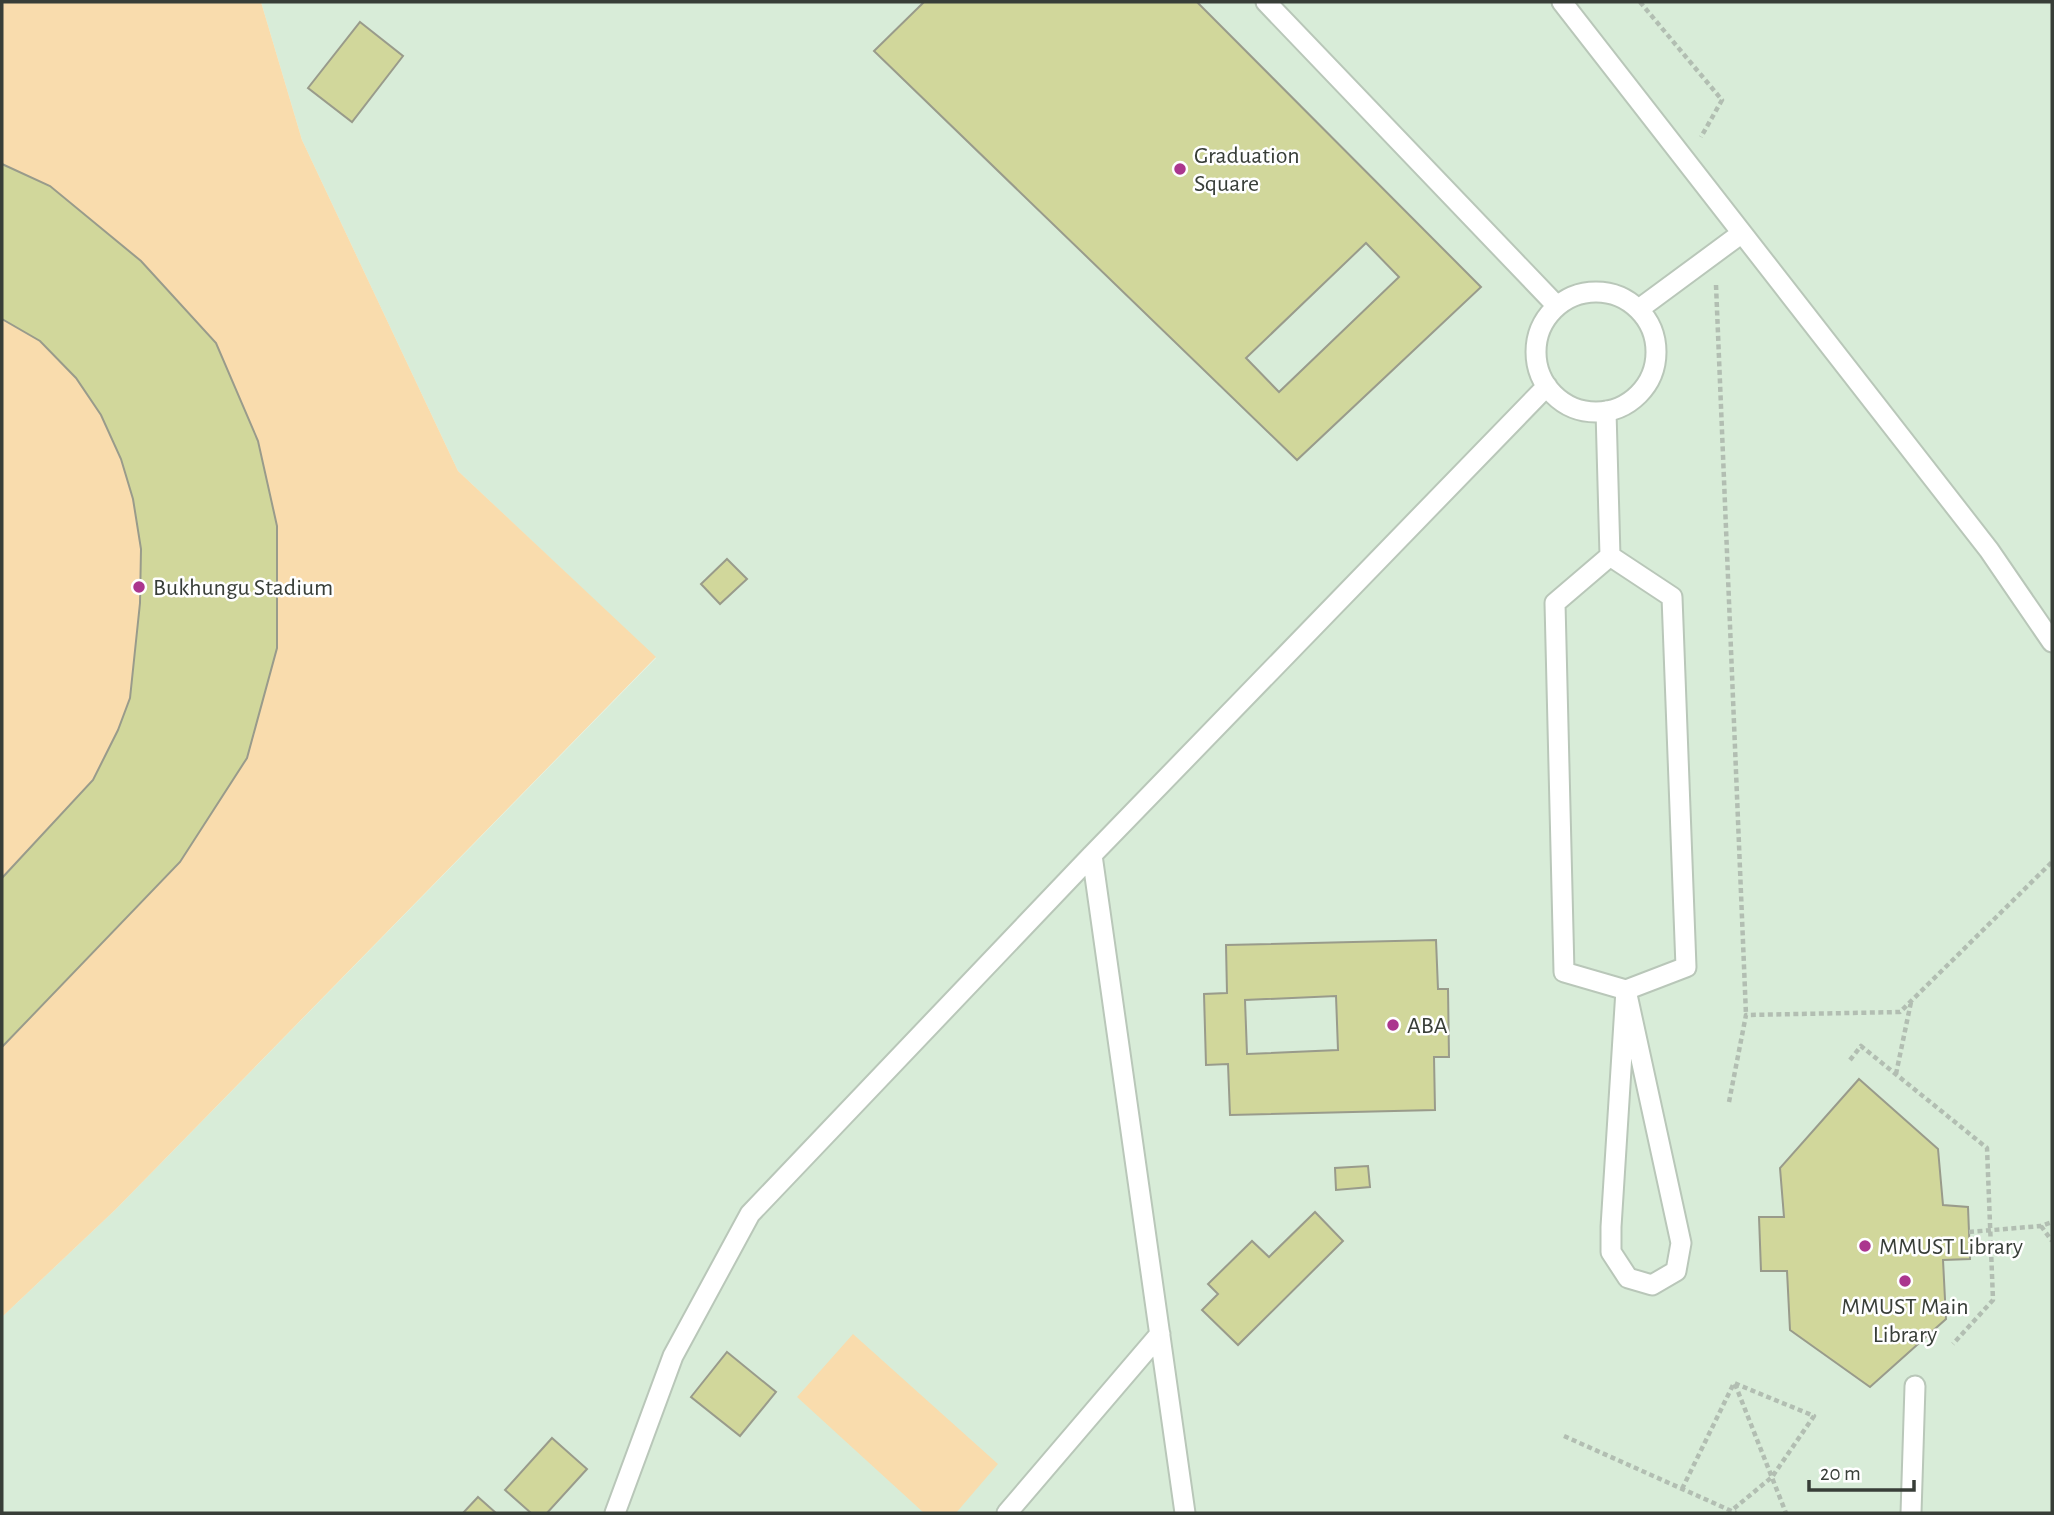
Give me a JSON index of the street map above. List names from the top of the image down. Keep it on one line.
{"places":["Graduation Square","Bukhungu Stadium","ABA","MMUST Library","MMUST Main Library"],"scale_bar":"20 m"}
